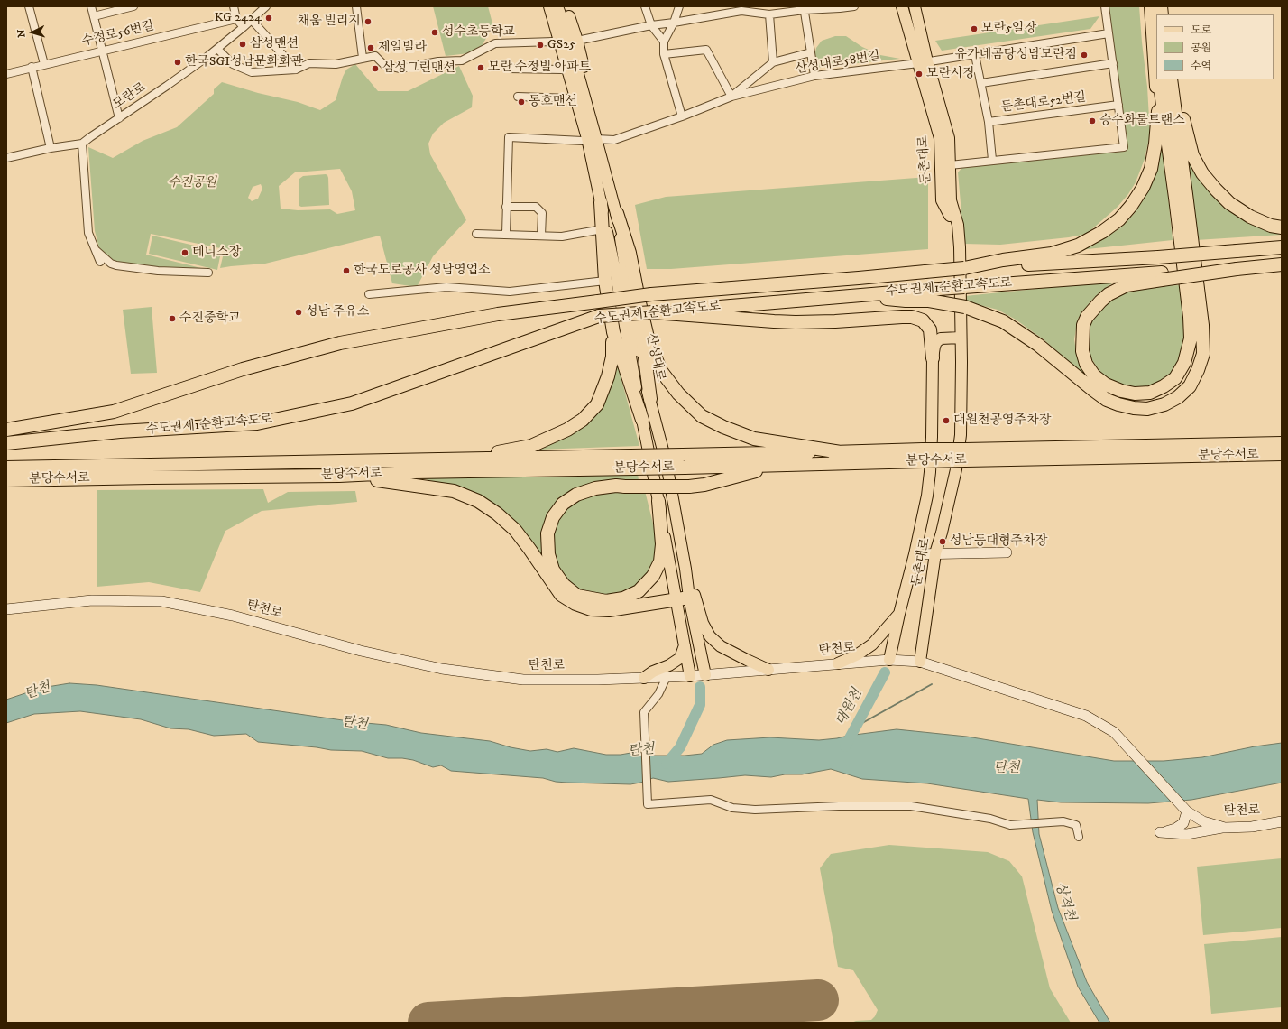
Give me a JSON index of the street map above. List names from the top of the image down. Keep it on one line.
{"streets":{"highway":["수도권제1순환고속도로","분당수서로"],"main road":["둔촌대로","산성대로","탄천로"],"street":["수정로56번길","산성대로58번길","모란로","둔촌대로52번길"]},"crossings":[["산성대로58번길","둔촌대로"],["산성대로58번길","산성대로"],["둔촌대로","분당수서로"],["둔촌대로","탄천로"],["산성대로","탄천로"]],"water":["탄천","대원천","상적천"],"parks":["수진공원"],"places":["KG 2424","채움 빌리지","모란5일장","성수초등학교","삼성맨션","GS25","제일빌라","유가네곰탕성남모란점","한국SGI성남문화회관","모란 수정빌 아파트","삼성그린맨션","모란시장","동호맨션","승수화물트랜스","테니스장","한국도로공사 성남영업소","성남 주유소","수진중학교","대원천공영주차장","성남동대형주차장"],"legend":["도로","공원","수역"],"north":"left"}
